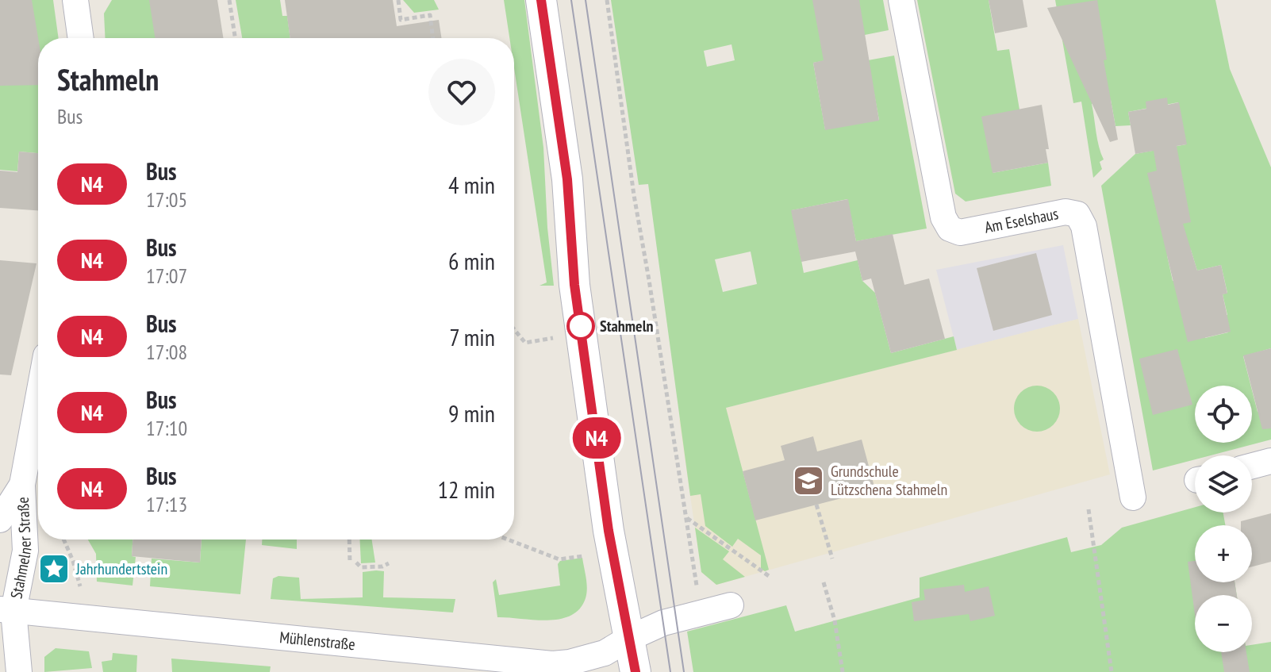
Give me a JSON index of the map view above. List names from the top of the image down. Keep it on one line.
{"streets":{"street":["Am Eselshaus","Stahmelner Straße","Mühlenstraße"]},"crossings":[["Stahmelner Straße","Mühlenstraße"]],"places":{"other":["Stahmeln"],"school or university":["Grundschule Lützschena Stahmeln"],"place":["Jahrhundertstein"]},"lines":["bus line N4"],"page":{"on_map":"N4","heading":["Stahmeln","Bus"],"list":[{"mark":"N4","name":"Bus","note":"17:05","value":"4 min"},{"mark":"N4","name":"Bus","note":"17:07","value":"6 min"},{"mark":"N4","name":"Bus","note":"17:08","value":"7 min"},{"mark":"N4","name":"Bus","note":"17:10","value":"9 min"},{"mark":"N4","name":"Bus","note":"17:13","value":"12 min"}],"map_buttons":["+","−"]}}
